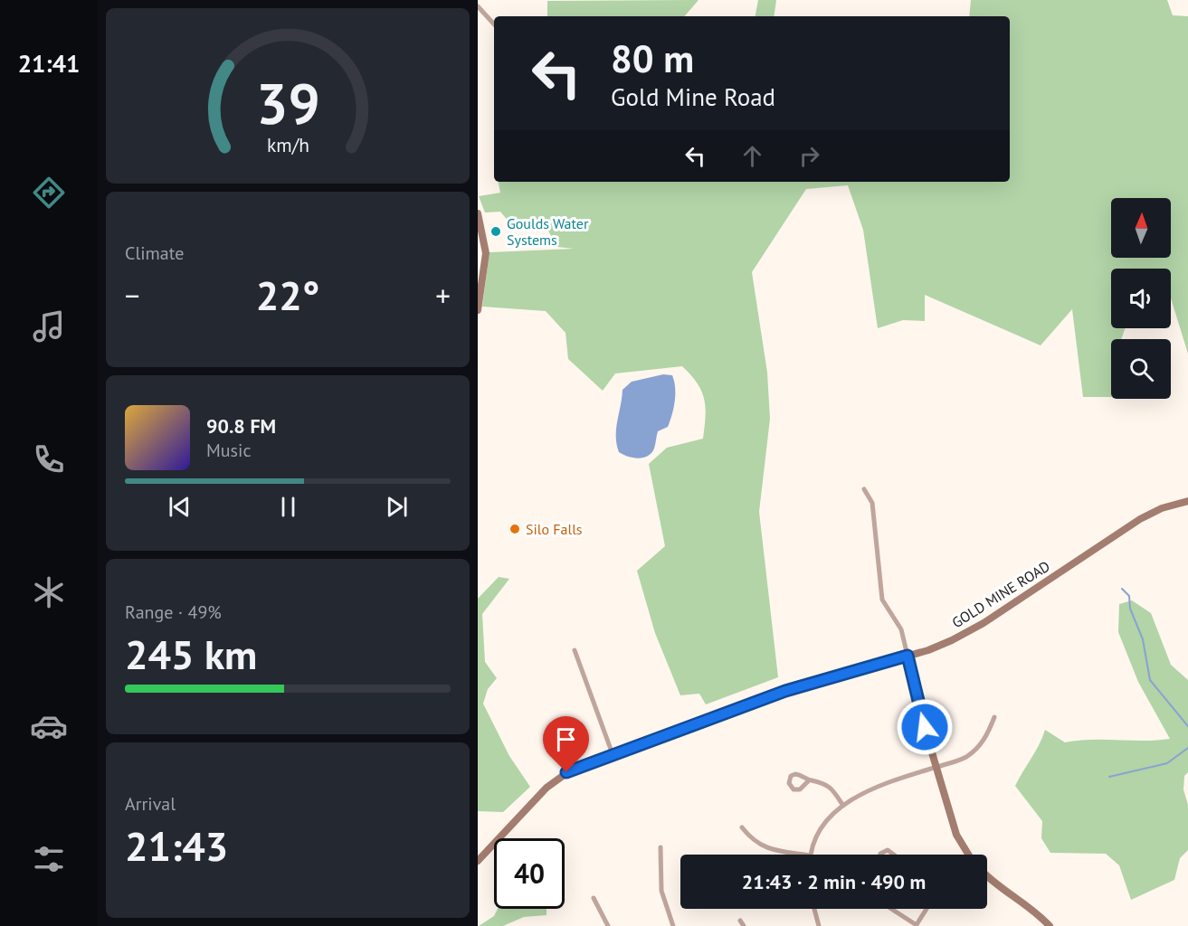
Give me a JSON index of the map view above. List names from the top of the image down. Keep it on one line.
{"streets":{"street":["GOLD MINE ROAD"]},"places":["Goulds Water Systems","Silo Falls"],"north":"top","page":{"tabs":"21:41","turn":["80 m","Gold Mine Road"],"tile":["Climate",["Range · 49%","245 km"],["Arrival","21:43"]],"heat":["−","22°","+"],"song":["90.8 FM","Music"],"limit":"40","trip":"21:43 · 2 min · 490 m","gauge":["39","km/h"]}}
